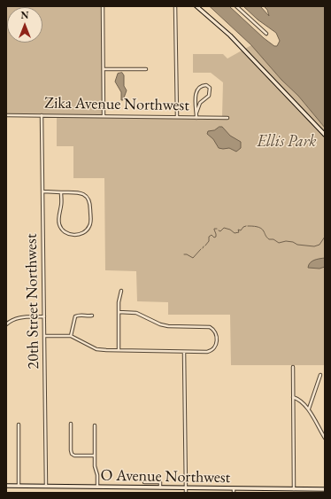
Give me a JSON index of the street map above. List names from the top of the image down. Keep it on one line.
{"streets":{"street":["Zika Avenue Northwest","20th Street Northwest","O Avenue Northwest"]},"crossings":[["Zika Avenue Northwest","20th Street Northwest"],["20th Street Northwest","O Avenue Northwest"]],"parks":["Ellis Park"],"north":"top"}
